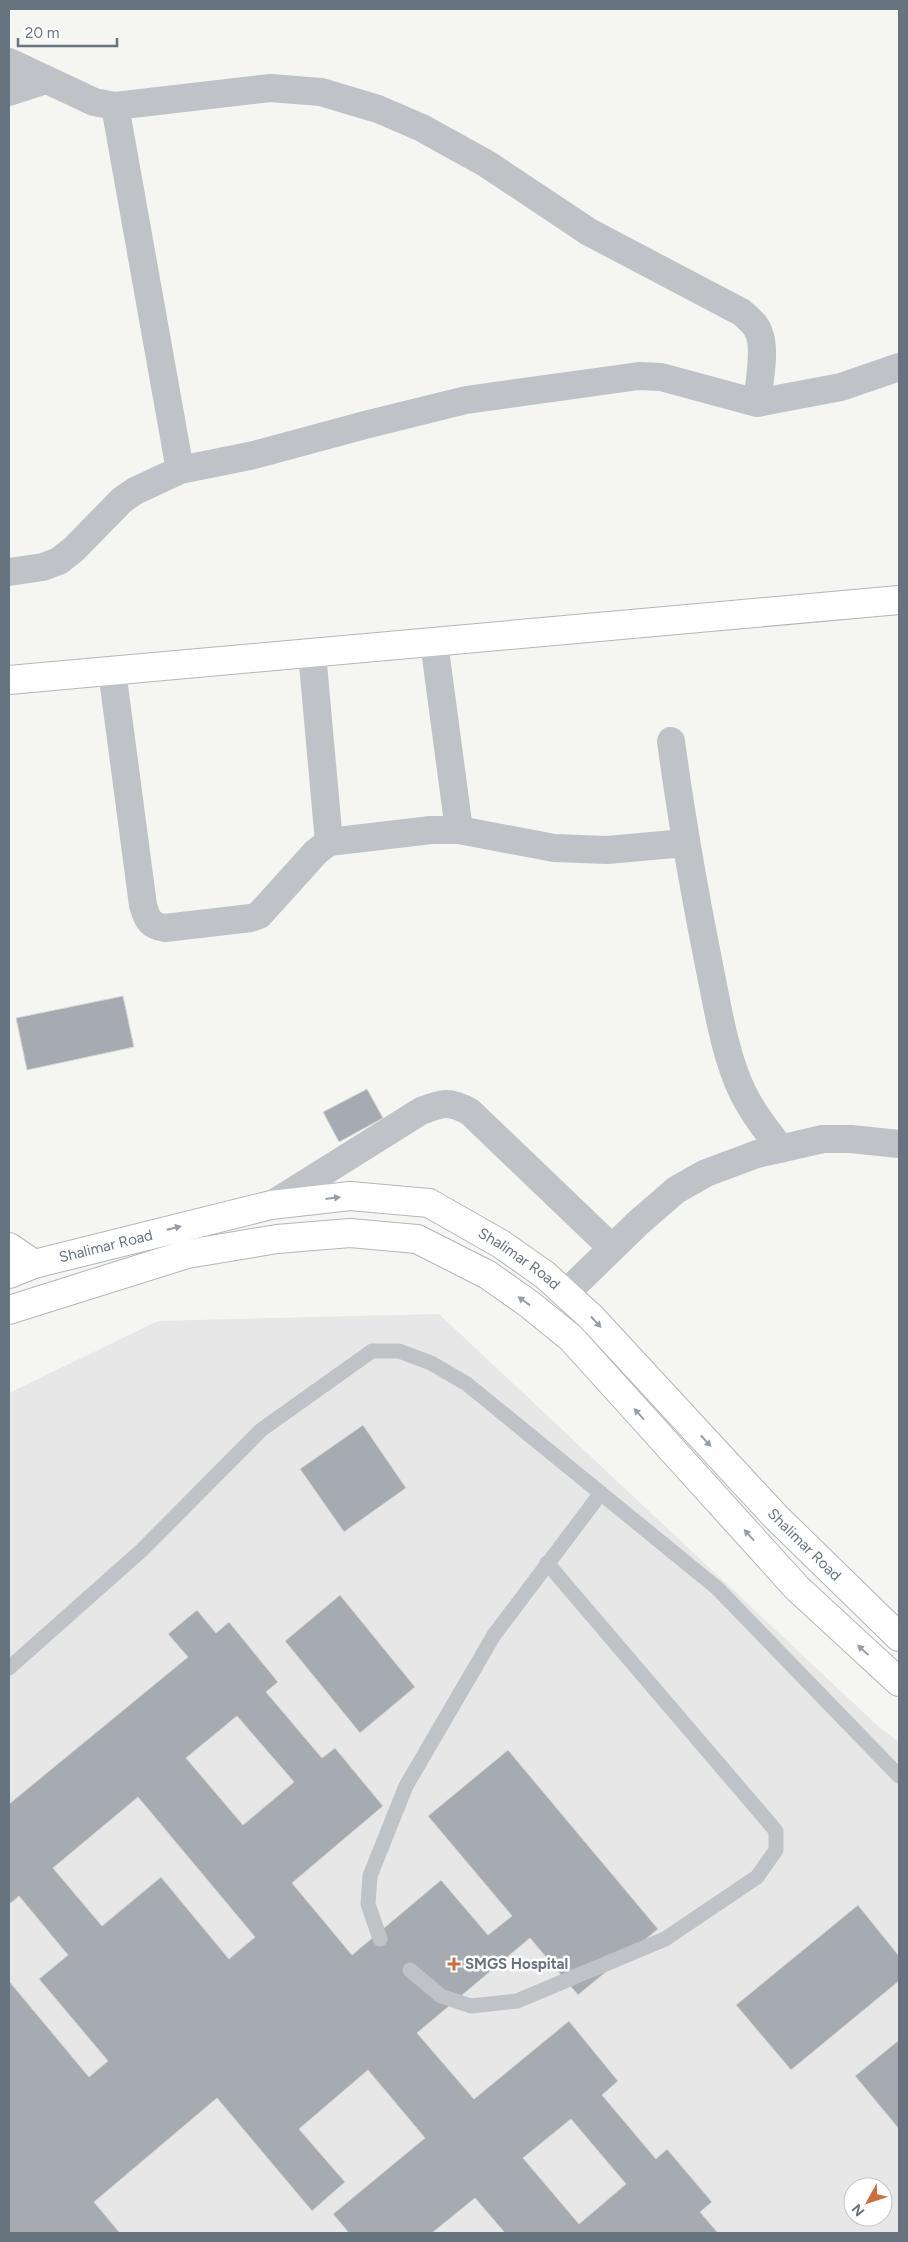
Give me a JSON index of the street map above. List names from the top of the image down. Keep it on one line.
{"streets":{"main road":["Shalimar Road"]},"one_way":["Shalimar Road"],"places":{"health":["SMGS Hospital"]},"scale_bar":"20 m","north":"bottom left"}
